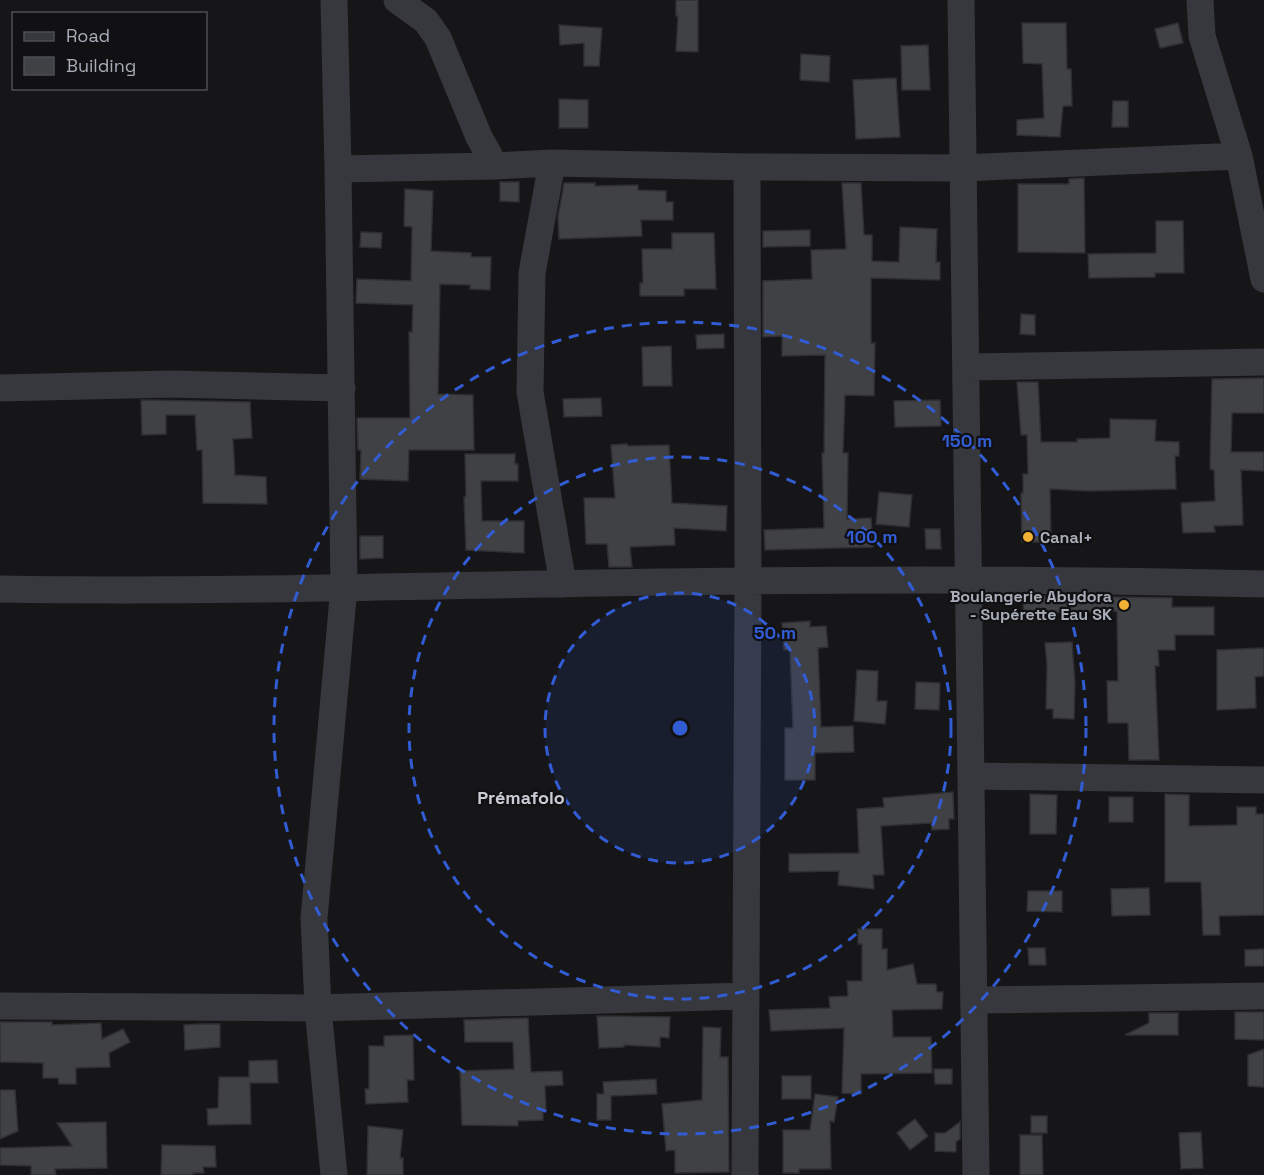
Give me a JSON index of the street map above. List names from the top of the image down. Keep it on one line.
{"districts":["Prémafolo"],"places":["Canal+","Boulangerie Abydora - Supérette Eau SK"],"legend":["Road","Building"],"rings":["150 m","100 m","50 m"]}
